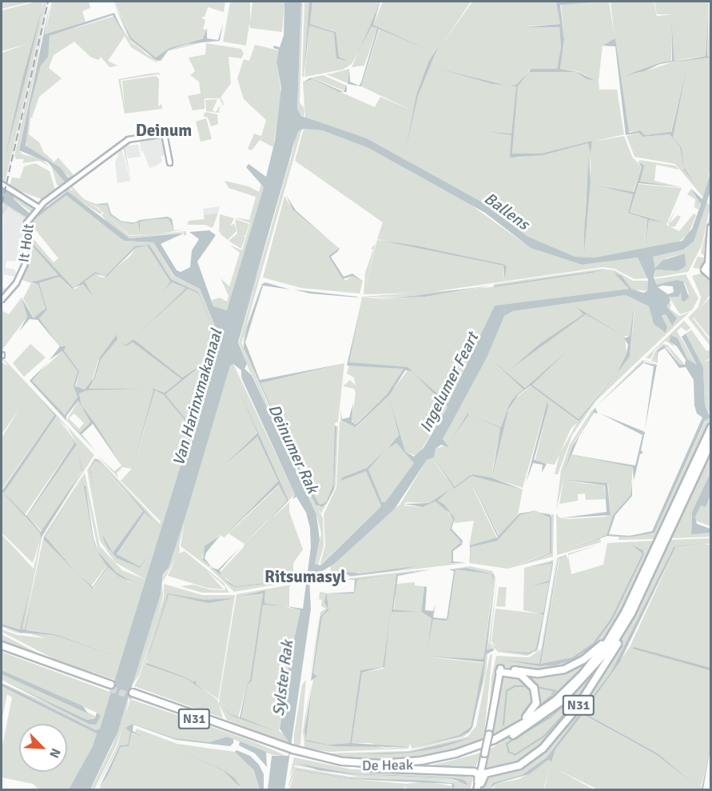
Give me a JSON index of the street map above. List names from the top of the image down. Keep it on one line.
{"streets":{"highway":["N31","De Heak"],"street":["It Holt"]},"crossings":[["N31","De Heak"]],"districts":["Deinum","Ritsumasyl"],"water":["Ballens","Ingelumer Feart","Van Harinxmakanaal","Deinumer Rak","Sylster Rak"],"north":"bottom right"}
